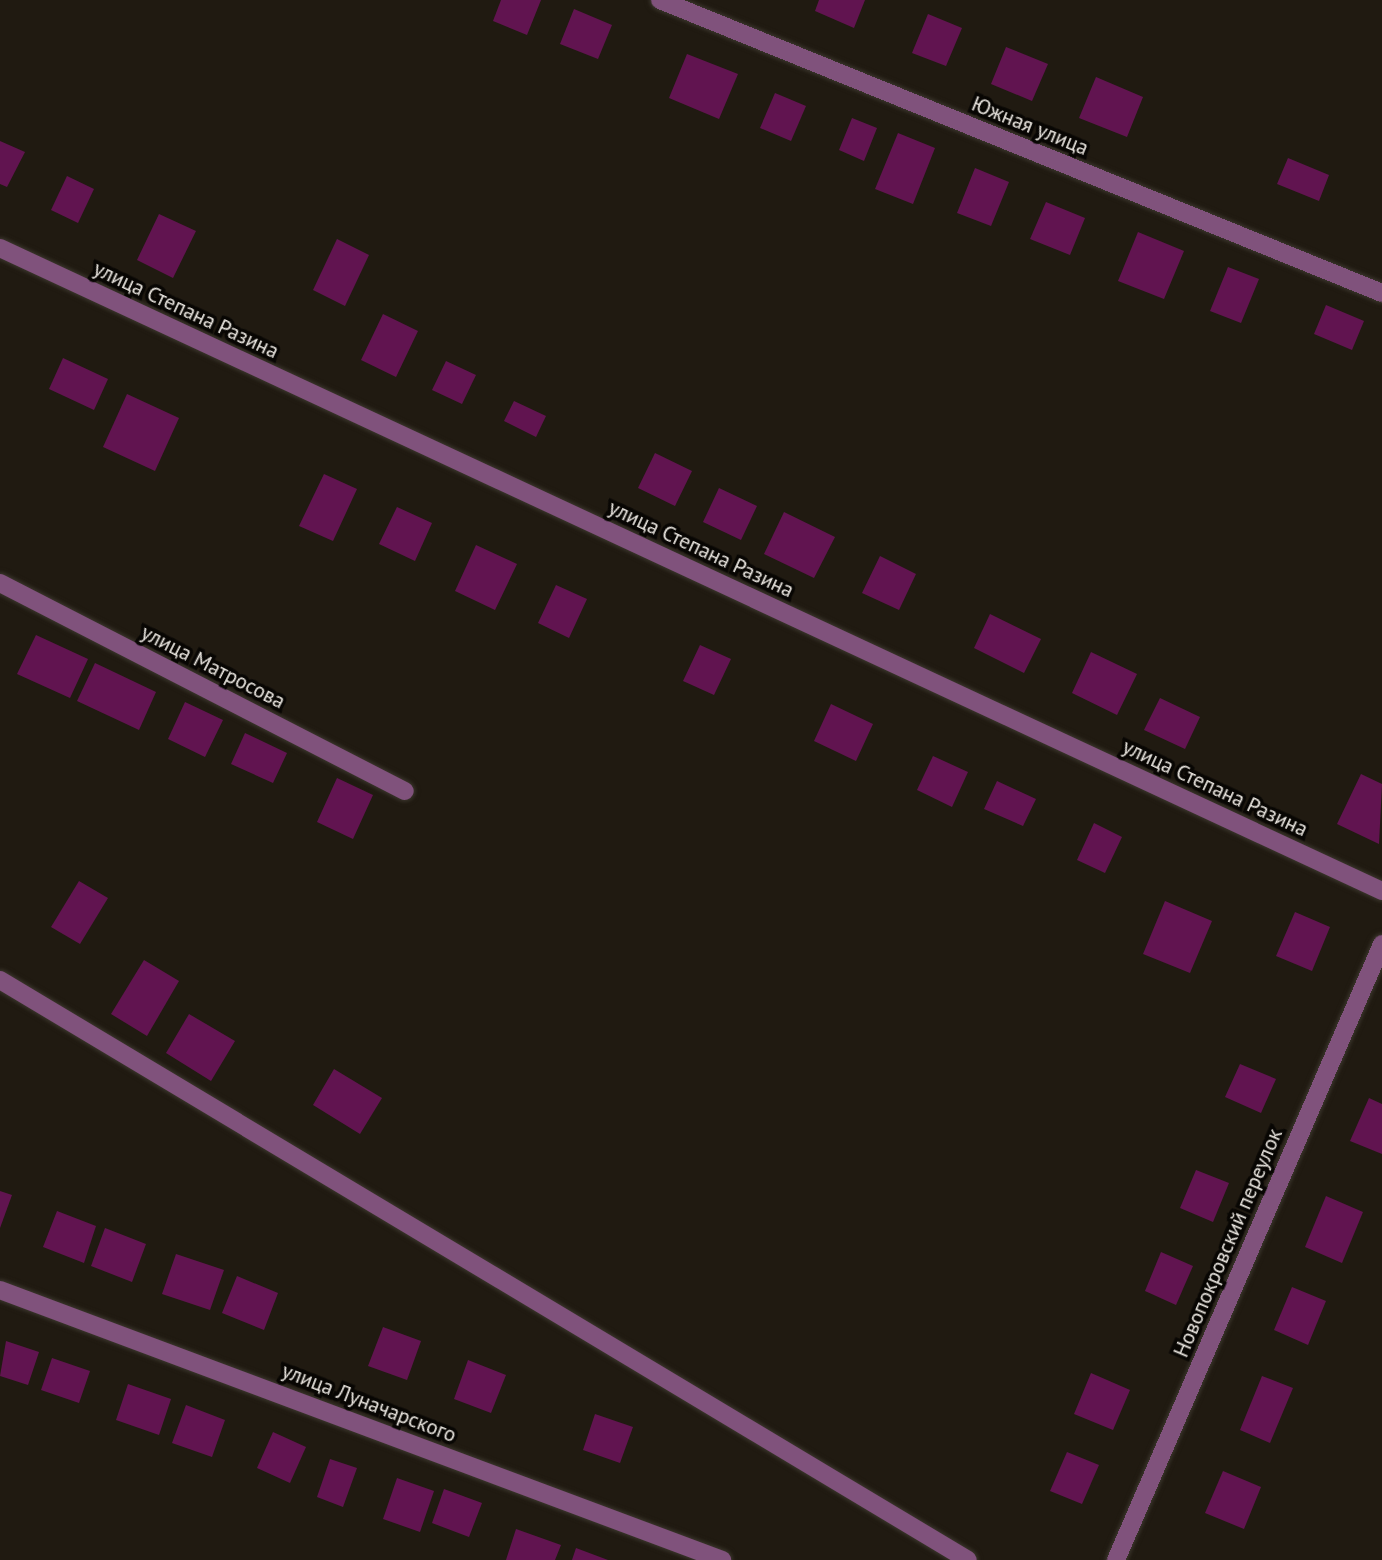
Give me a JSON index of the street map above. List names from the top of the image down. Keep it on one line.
{"streets":{"street":["Южная улица","улица Степана Разина","улица Матросова","Новопокровский переулок","улица Луначарского"]}}
